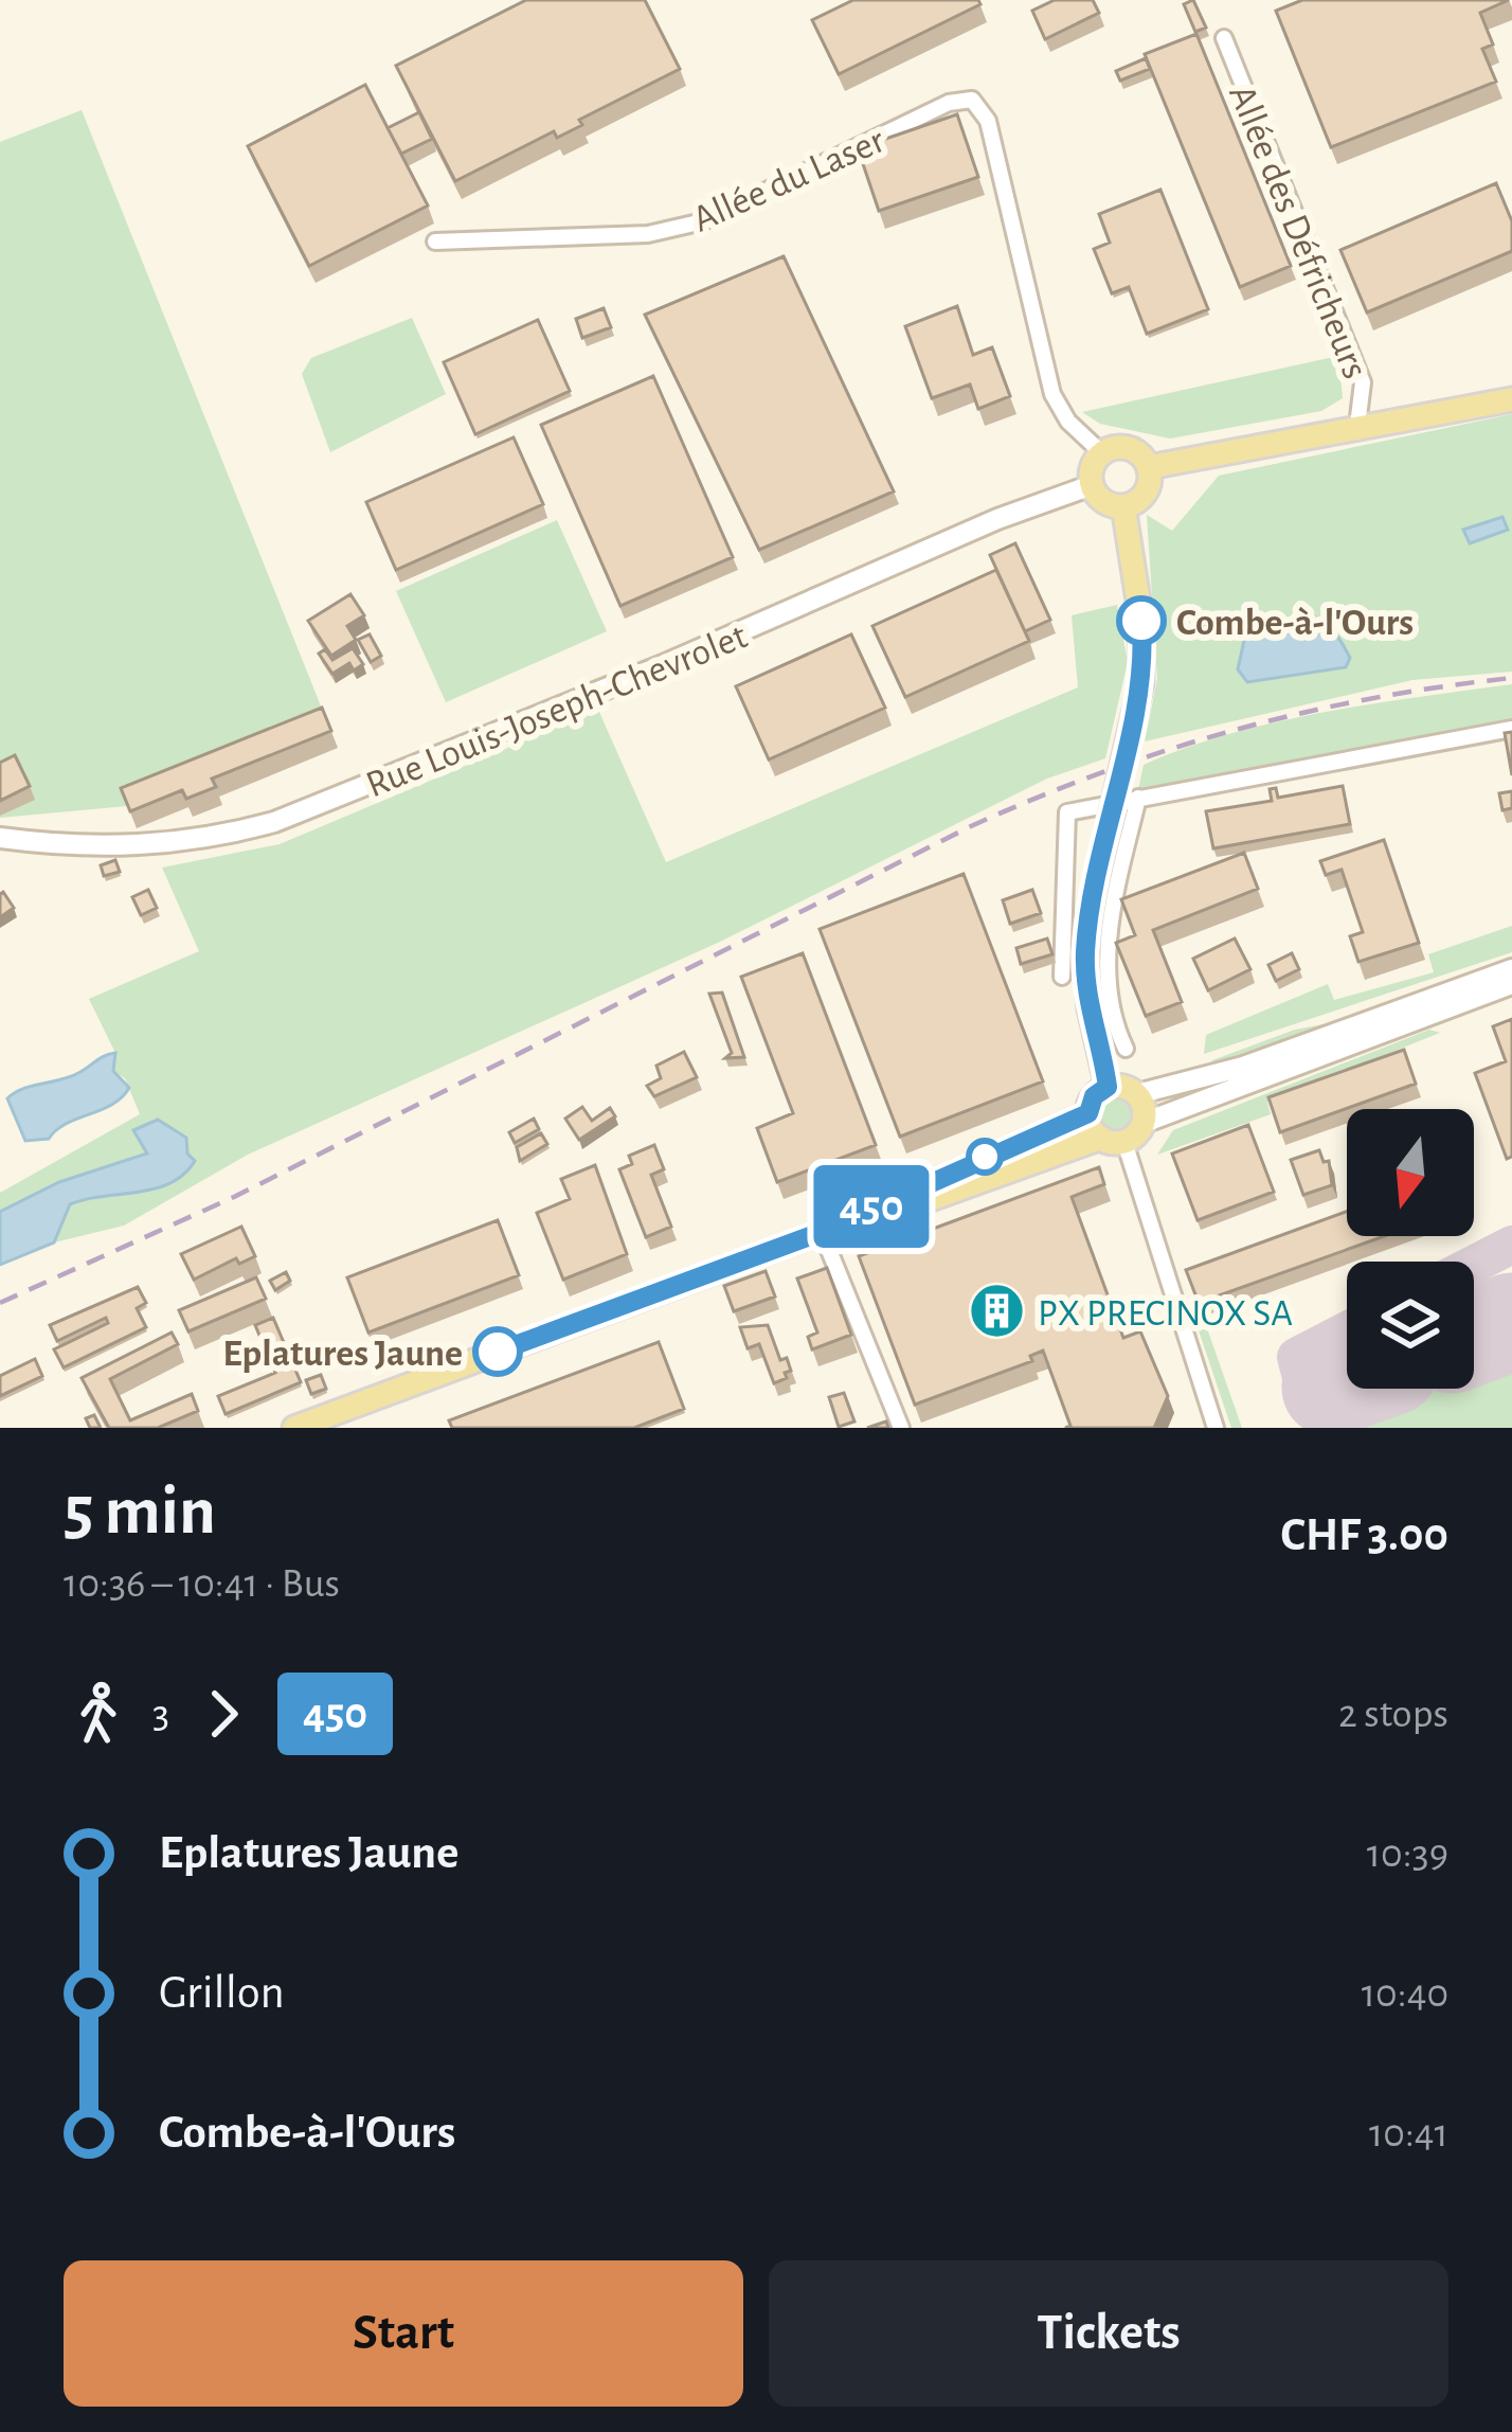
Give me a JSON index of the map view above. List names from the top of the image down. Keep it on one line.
{"streets":{"main road":["Rue Louis-Joseph-Chevrolet"],"street":["Allée du Laser","Allée des Défricheurs"]},"crossings":[["Allée du Laser","Rue Louis-Joseph-Chevrolet"]],"places":{"other":["Combe-à-l'Ours","Eplatures Jaune"],"building":["PX PRECINOX SA"]},"lines":["bus line 450"],"north":"bottom","page":{"on_map":"450","heading":["5 min","10:36 – 10:41 · Bus","CHF 3.00"],"legs":["3","450","2 stops"],"list":[{"name":"Eplatures Jaune","value":"10:39"},{"name":"Grillon","value":"10:40"},{"name":"Combe-à-l'Ours","value":"10:41"}],"buttons":["Start","Tickets"]}}
